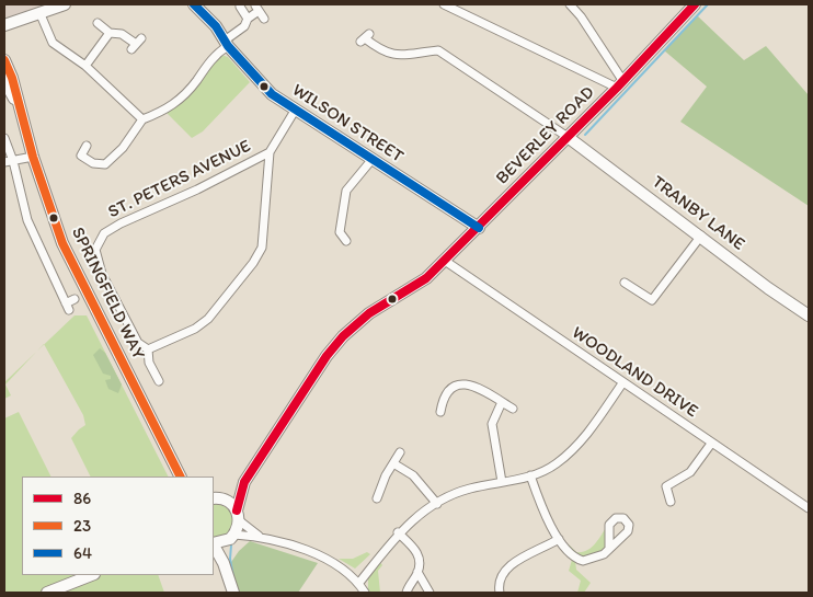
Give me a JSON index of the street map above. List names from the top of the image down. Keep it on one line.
{"streets":{"main road":["WILSON STREET","BEVERLEY ROAD","TRANBY LANE","SPRINGFIELD WAY"],"street":["ST. PETERS AVENUE","WOODLAND DRIVE"]},"crossings":[["WILSON STREET","BEVERLEY ROAD"],["BEVERLEY ROAD","TRANBY LANE"],["BEVERLEY ROAD","WOODLAND DRIVE"]],"lines":["transit line 86","transit line 64","transit line 23"],"legend":["86","23","64"]}
